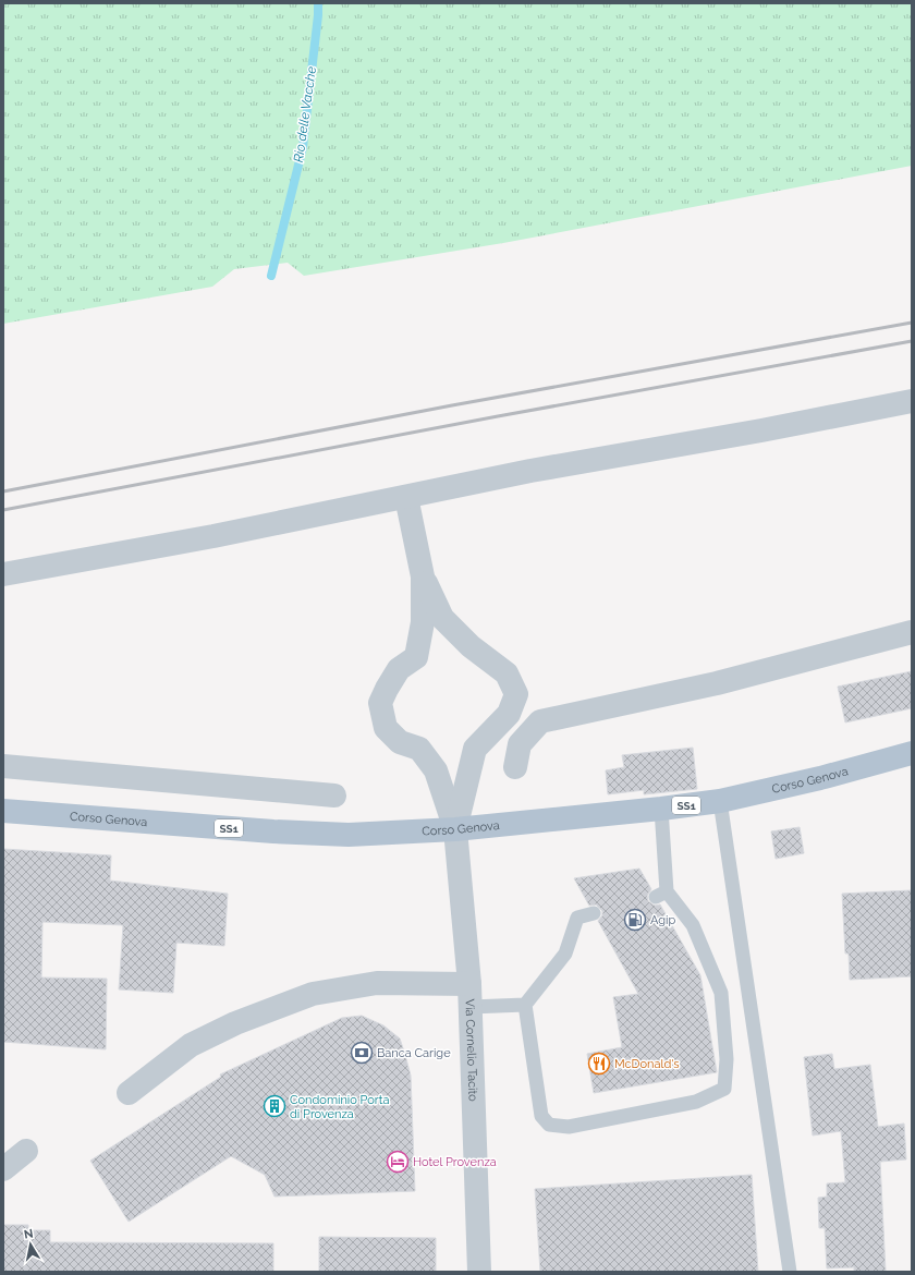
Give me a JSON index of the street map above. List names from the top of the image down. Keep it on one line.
{"streets":{"main road":["Corso Genova","SS1"],"street":["Via Cornelio Tacito"]},"crossings":[["Corso Genova","Via Cornelio Tacito"]],"water":["Rio delle Vacche"],"places":{"fuel station":["Agip"],"bank":["Banca Carige"],"restaurant":["McDonald's"],"building":["Condominio Porta di Provenza"],"hotel":["Hotel Provenza"]},"north":"top"}
